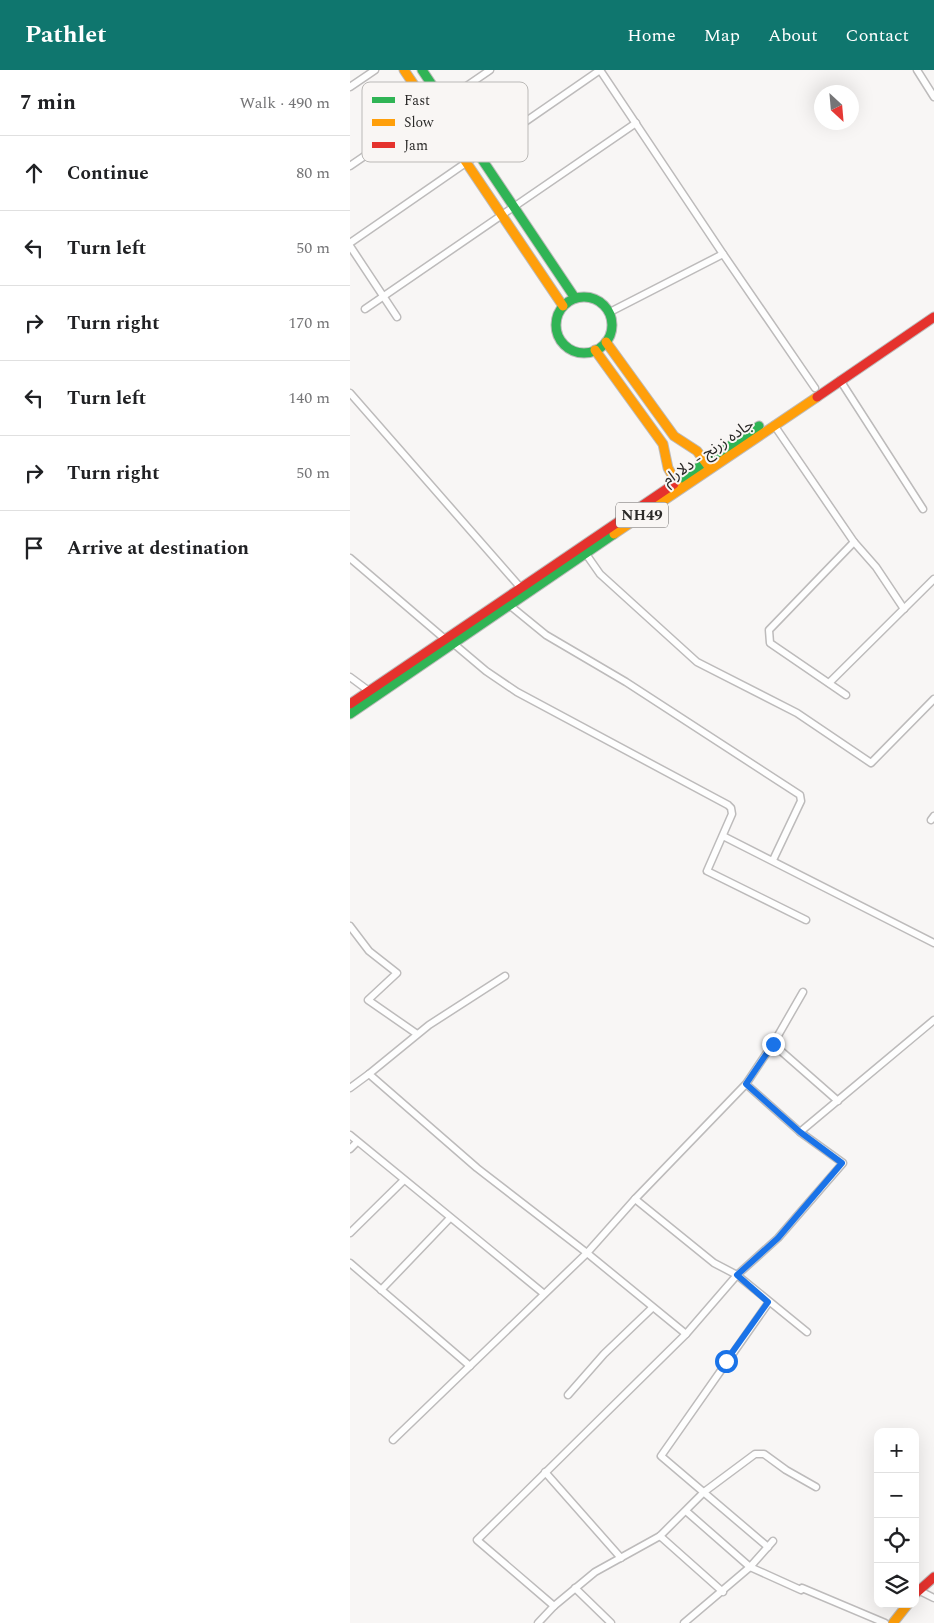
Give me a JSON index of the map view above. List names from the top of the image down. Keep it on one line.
{"streets":{"main road":["جاده زرنج - دلارام","NH49"]},"legend":["Fast","Slow","Jam"],"north":"bottom right","page":{"header":"Pathlet","nav":["Home","Map","About","Contact"],"heading":["7 min","Walk · 490 m"],"list":[["Continue","80 m"],["Turn left","50 m"],["Turn right","170 m"],["Turn left","140 m"],["Turn right","50 m"],"Arrive at destination"],"map_buttons":["+","−"]}}
